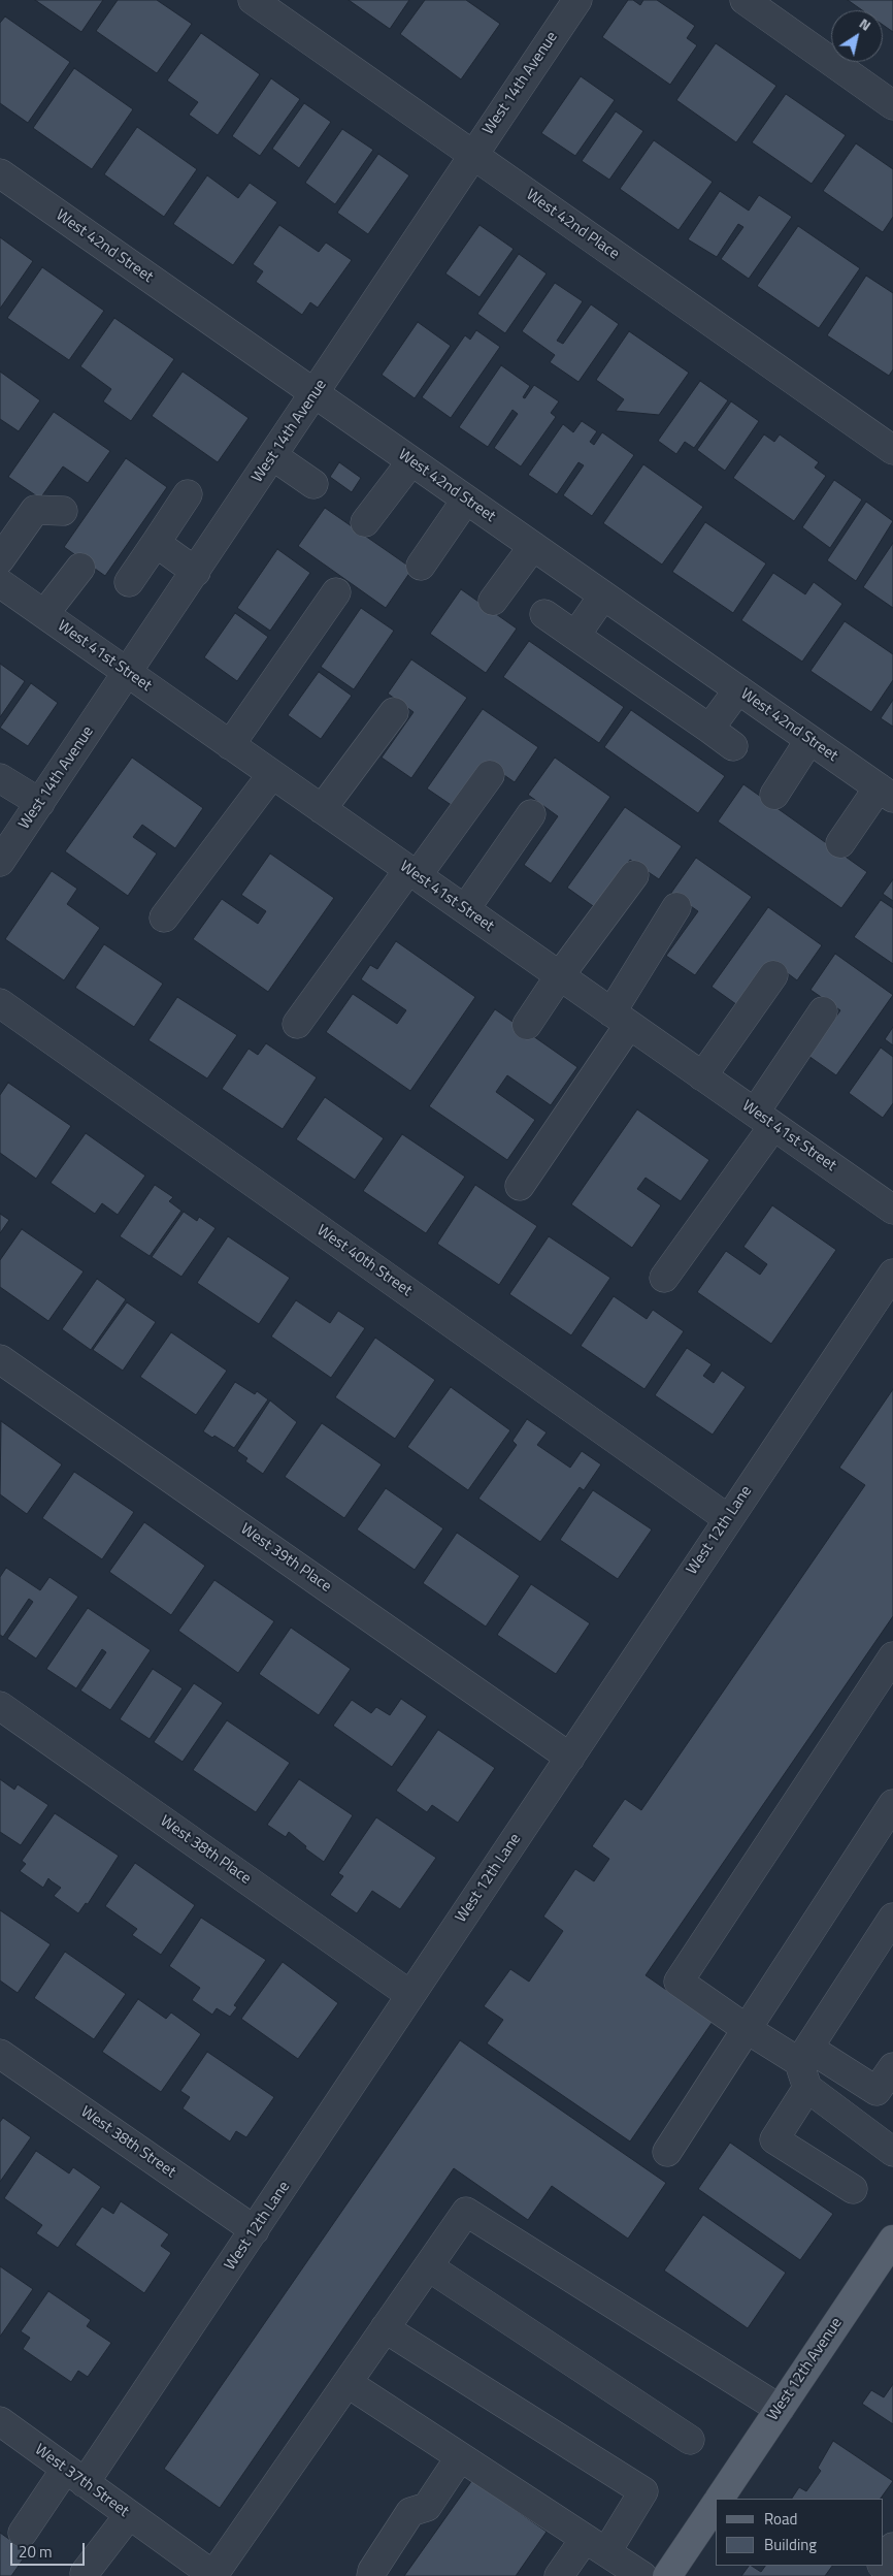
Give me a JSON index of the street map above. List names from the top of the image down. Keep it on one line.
{"streets":{"main road":["West 12th Avenue"],"street":["West 14th Avenue","West 42nd Place","West 42nd Street","West 41st Street","West 40th Street","West 12th Lane","West 39th Place","West 38th Place","West 38th Street","West 37th Street"]},"crossings":[["West 14th Avenue","West 42nd Place"],["West 14th Avenue","West 42nd Street"],["West 14th Avenue","West 41st Street"],["West 40th Street","West 12th Lane"],["West 12th Lane","West 39th Place"],["West 12th Lane","West 38th Place"],["West 12th Lane","West 38th Street"],["West 12th Lane","West 37th Street"]],"legend":["Road","Building"],"scale_bar":"20 m","north":"top right"}
